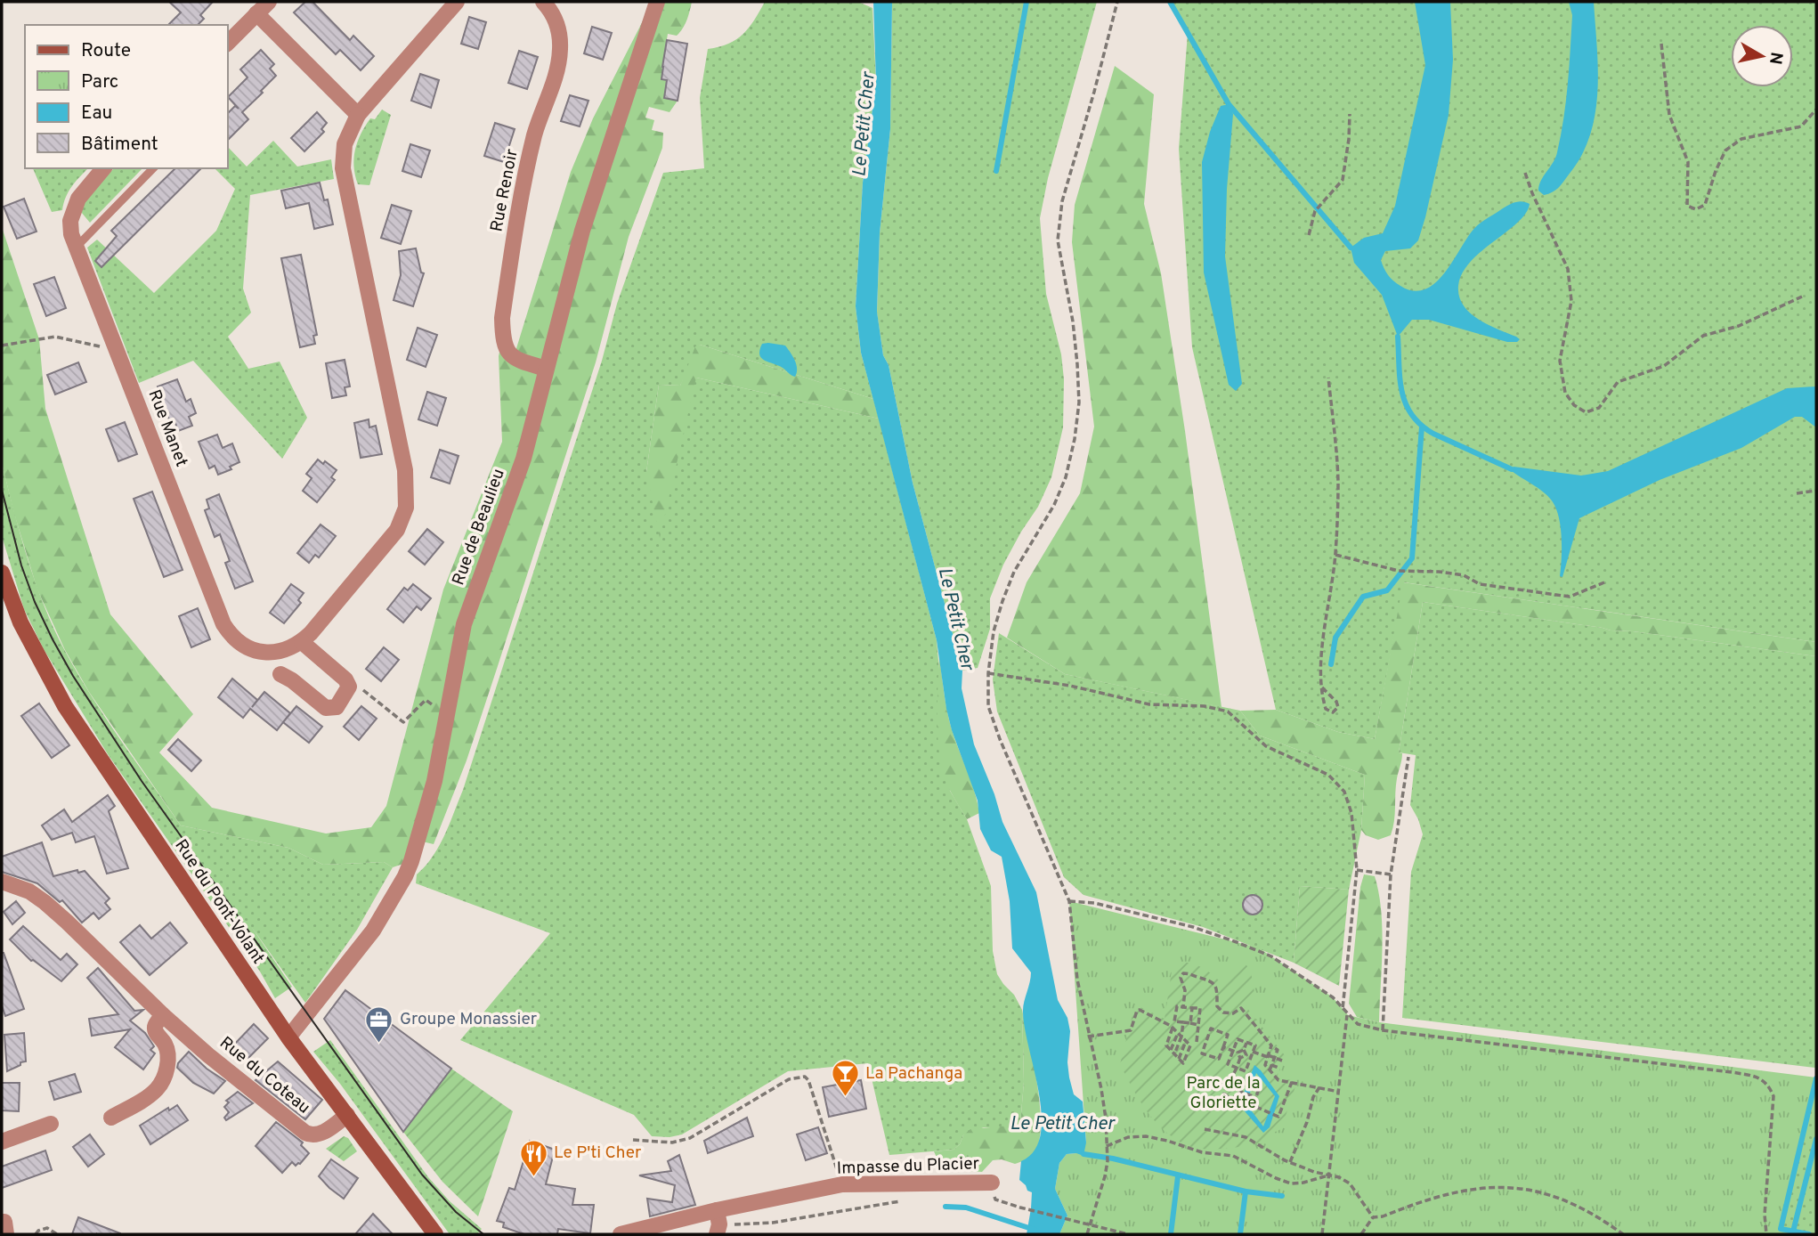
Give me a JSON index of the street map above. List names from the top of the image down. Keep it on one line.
{"streets":{"main road":["Rue du Pont-Volant"],"street":["Rue Renoir","Rue Manet","Rue de Beaulieu","Rue du Coteau","Impasse du Placier"]},"crossings":[["Rue Renoir","Rue de Beaulieu"],["Rue de Beaulieu","Rue du Pont-Volant"],["Rue du Pont-Volant","Rue du Coteau"]],"water":["Le Petit Cher"],"parks":["Parc de la Gloriette"],"places":{"office":["Groupe Monassier"],"bar":["La Pachanga"],"restaurant":["Le P'ti Cher"]},"legend":["Route","Parc","Eau","Bâtiment"],"north":"right"}
